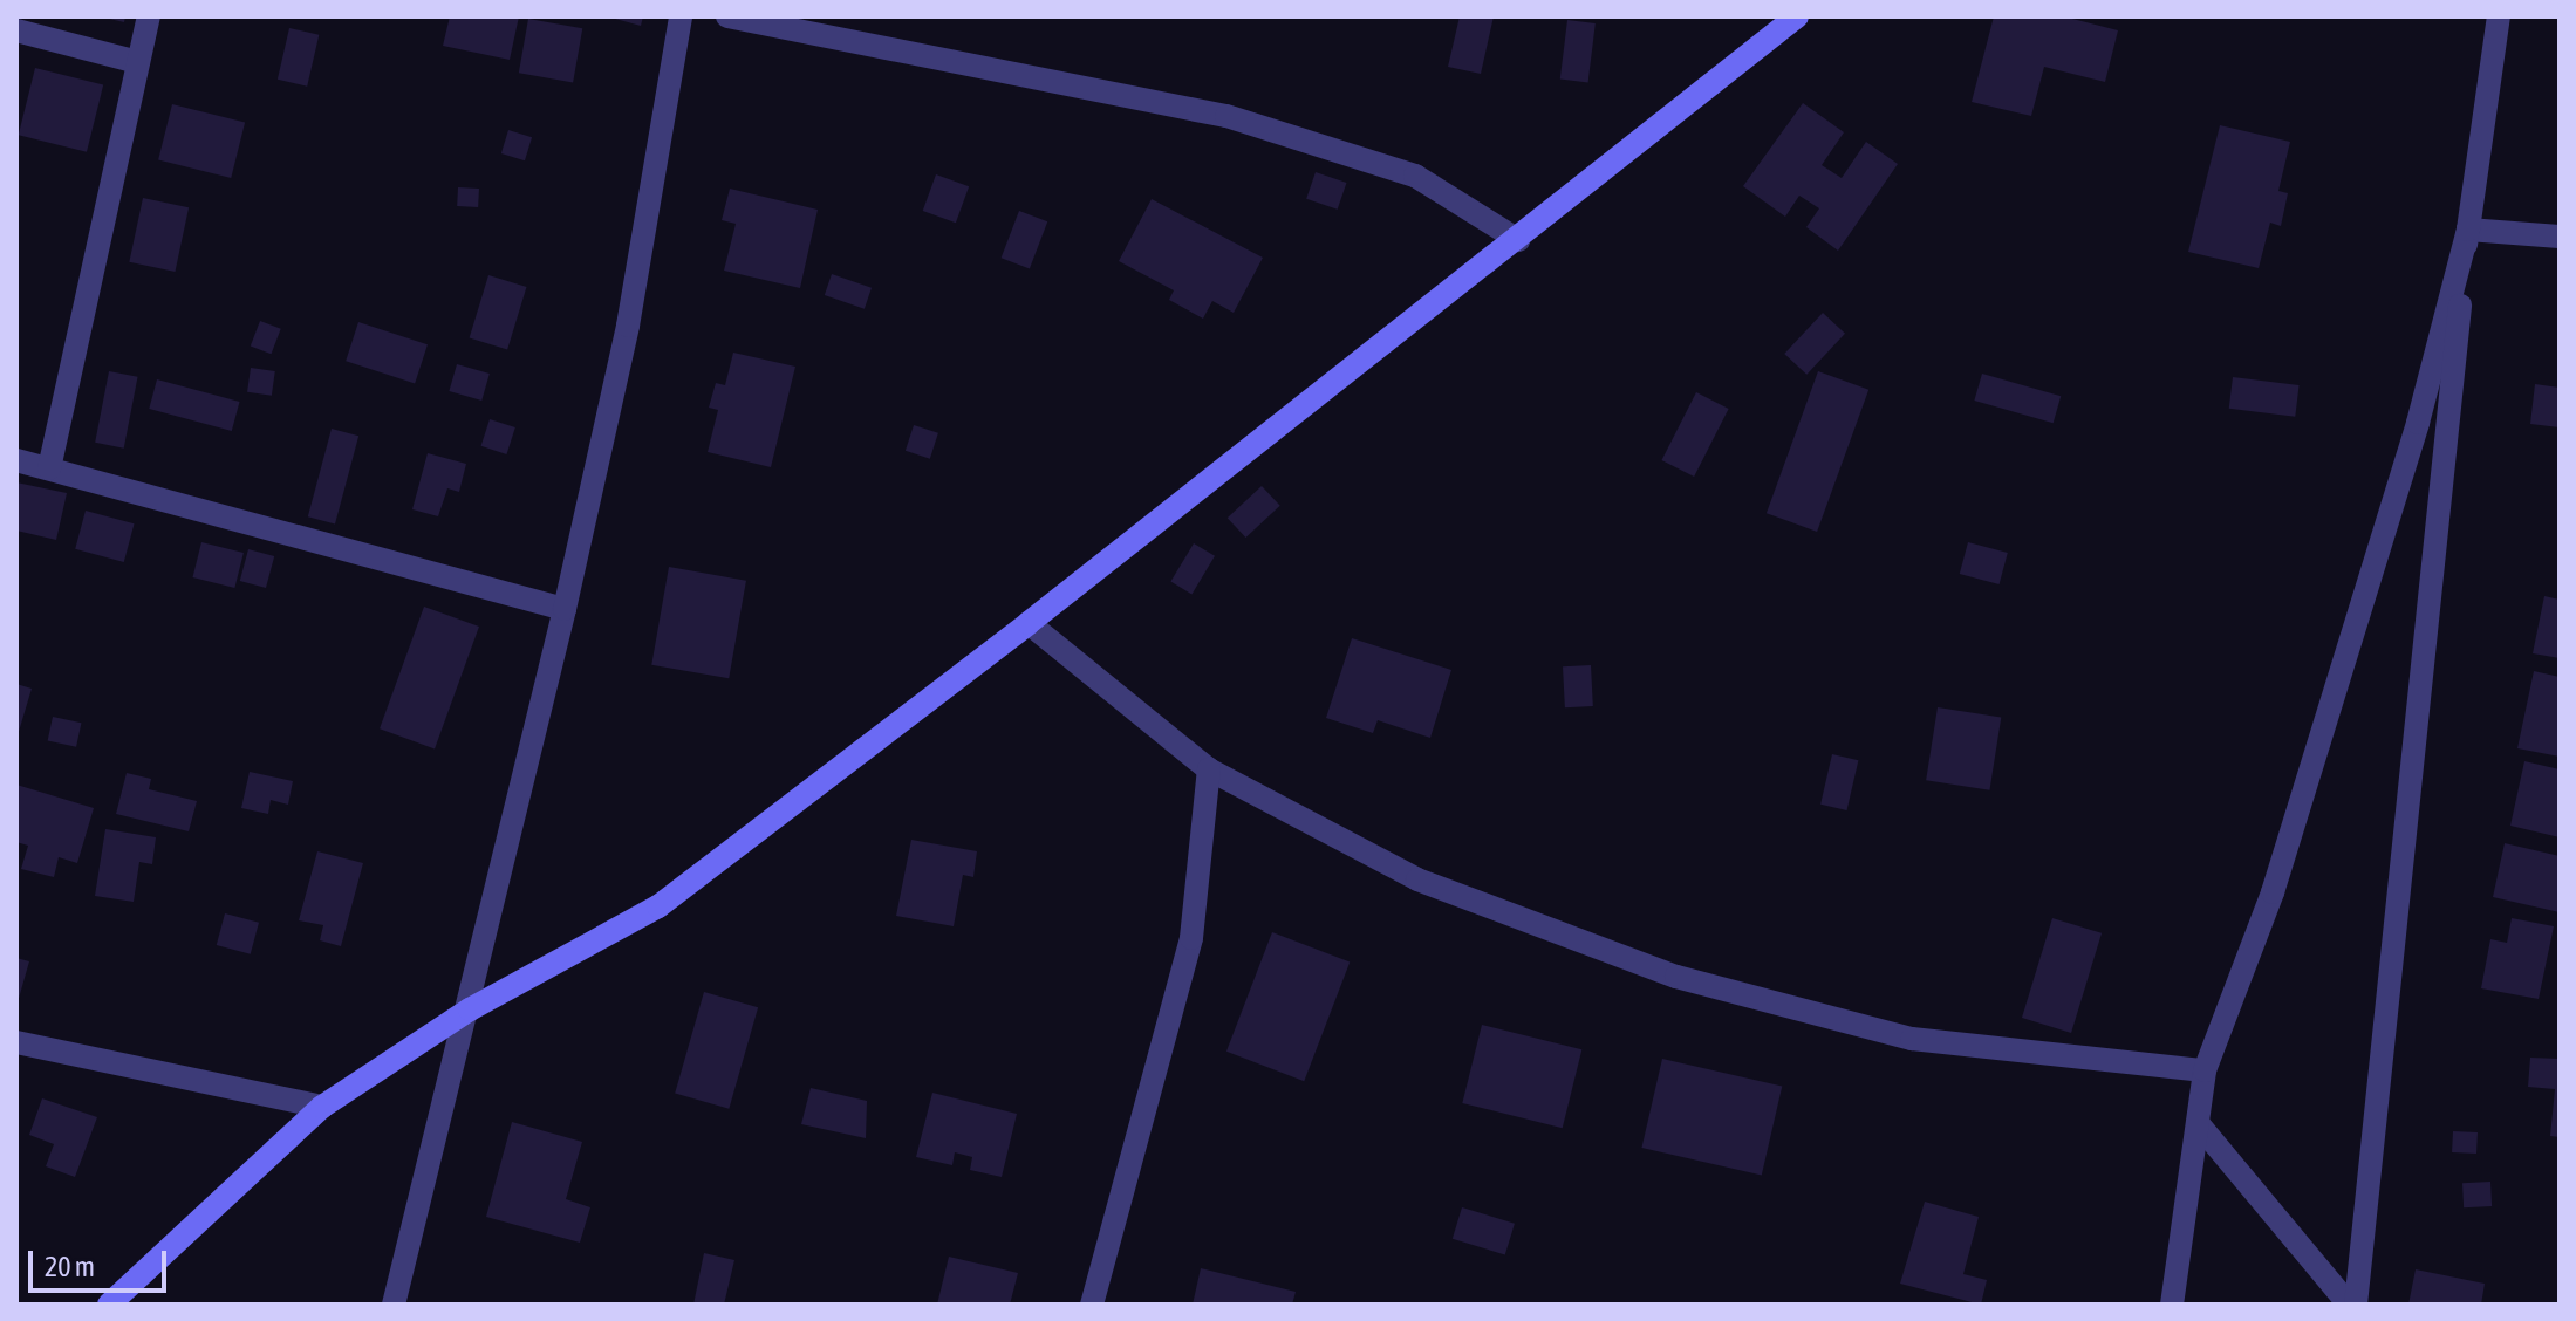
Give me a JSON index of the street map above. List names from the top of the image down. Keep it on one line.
{"scale_bar":"20 m"}
